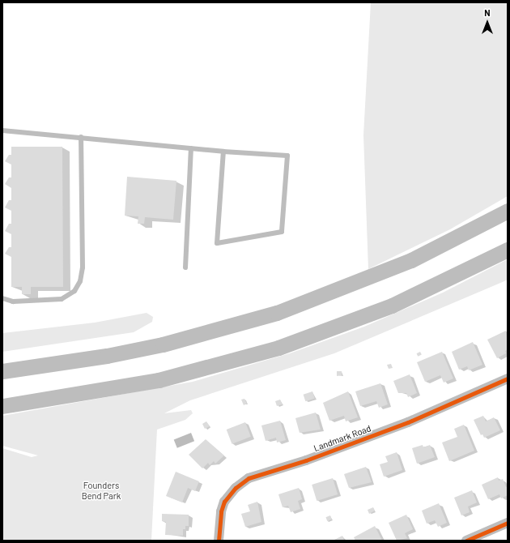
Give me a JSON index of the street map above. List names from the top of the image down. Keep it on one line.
{"streets":{"street":["Landmark Road"]},"parks":["Founders Bend Park"],"north":"top"}
